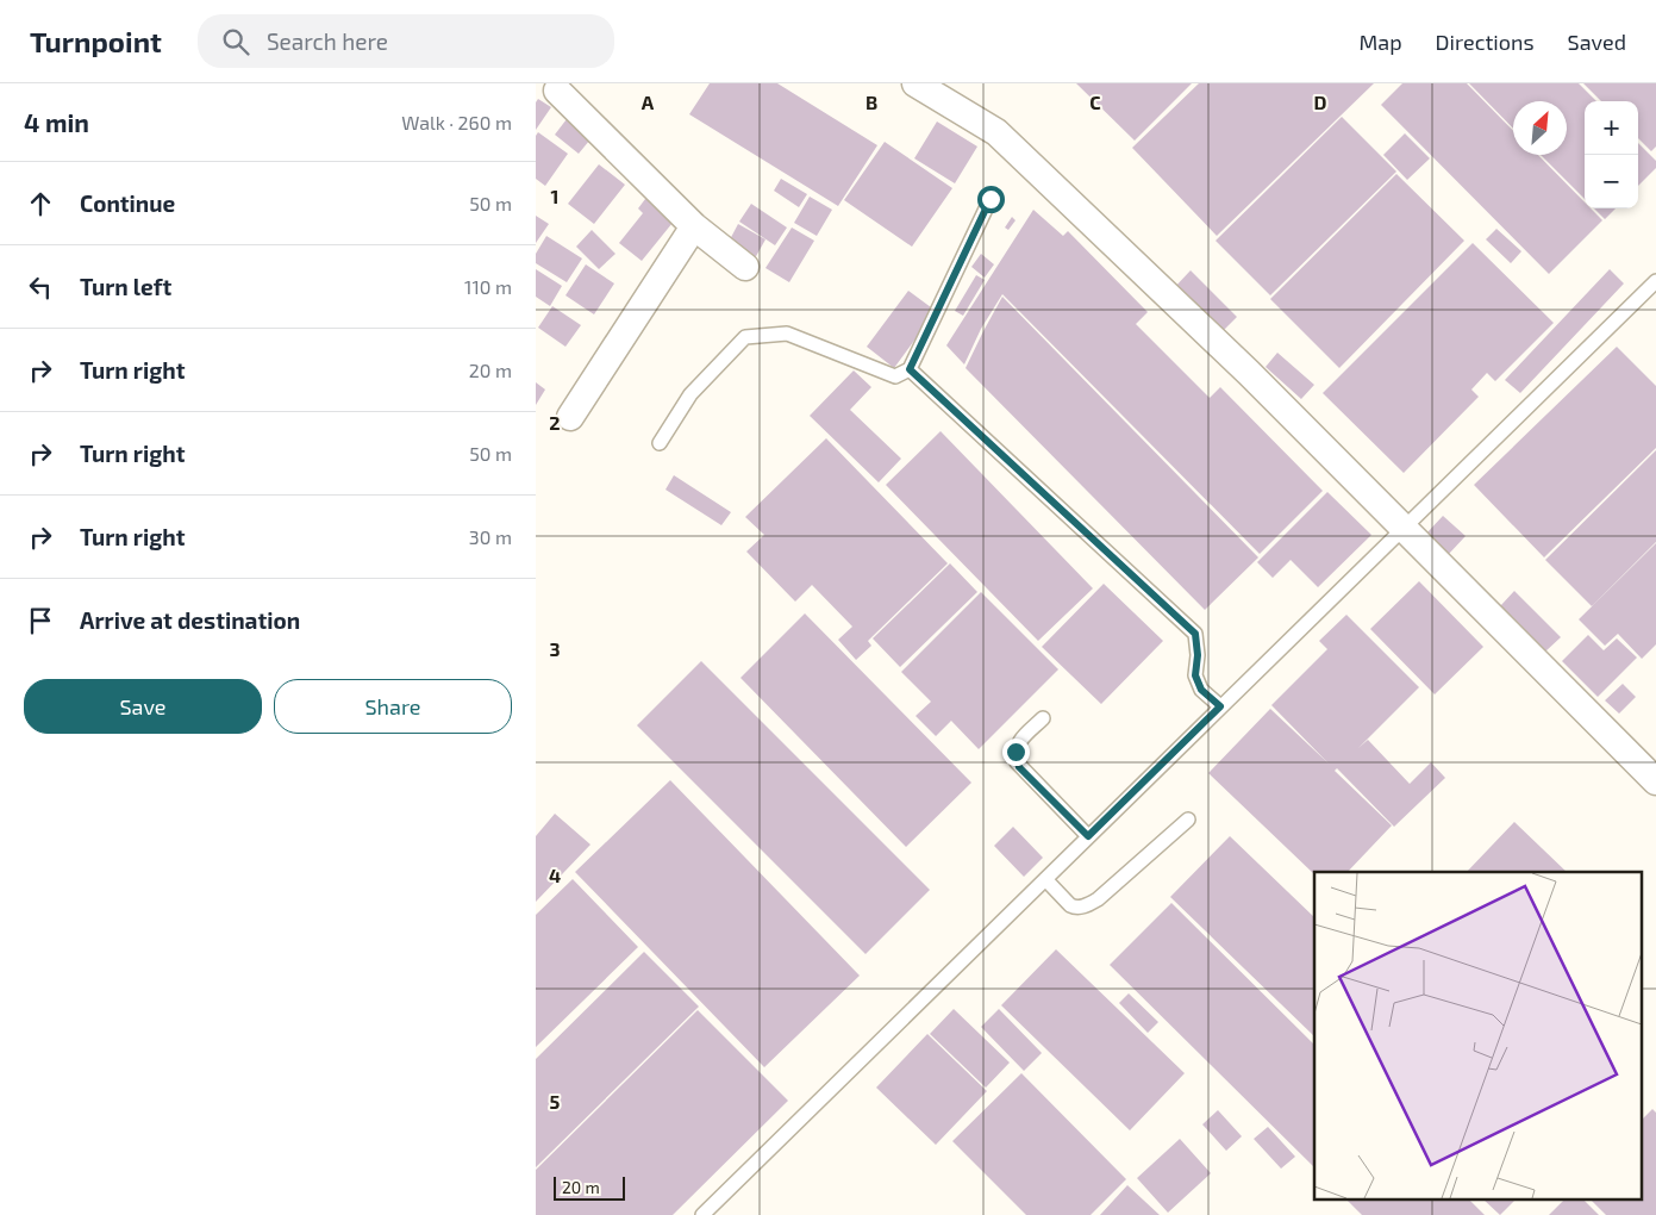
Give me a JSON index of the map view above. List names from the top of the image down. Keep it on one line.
{"scale_bar":"20 m","north":"top right","page":{"header":"Turnpoint","search":"Search here","nav":["Map","Directions","Saved"],"heading":["4 min","Walk · 260 m"],"map_buttons":["+","−"],"list":[["Continue","50 m"],["Turn left","110 m"],["Turn right","20 m"],["Turn right","50 m"],["Turn right","30 m"],"Arrive at destination"],"buttons":["Save","Share"],"scale":"20 m"},"grid":{"columns":["A","B","C","D"],"rows":["1","2","3","4","5"]}}
